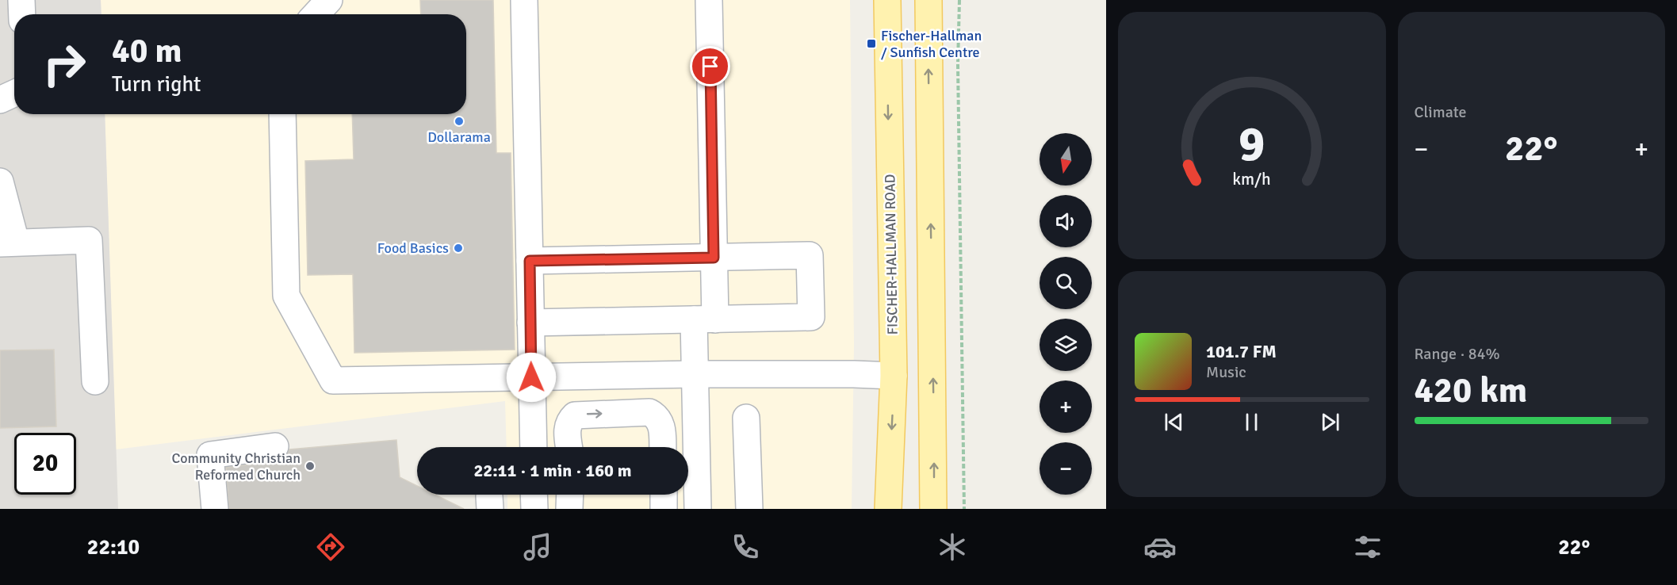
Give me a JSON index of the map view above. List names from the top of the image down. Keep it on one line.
{"streets":{"main road":["FISCHER-HALLMAN ROAD"]},"places":{"transit":["Fischer-Hallman / Sunfish Centre"],"other":["Dollarama","Food Basics","Community Christian Reformed Church"]},"north":"bottom","page":{"tile":["Climate",["Range · 84%","420 km"]],"turn":["40 m","Turn right"],"heat":["−","22°","+"],"map_buttons":["+","−"],"song":["101.7 FM","Music"],"limit":"20","trip":"22:11 · 1 min · 160 m","tabs":["22:10","22°"],"gauge":["9","km/h"]}}
